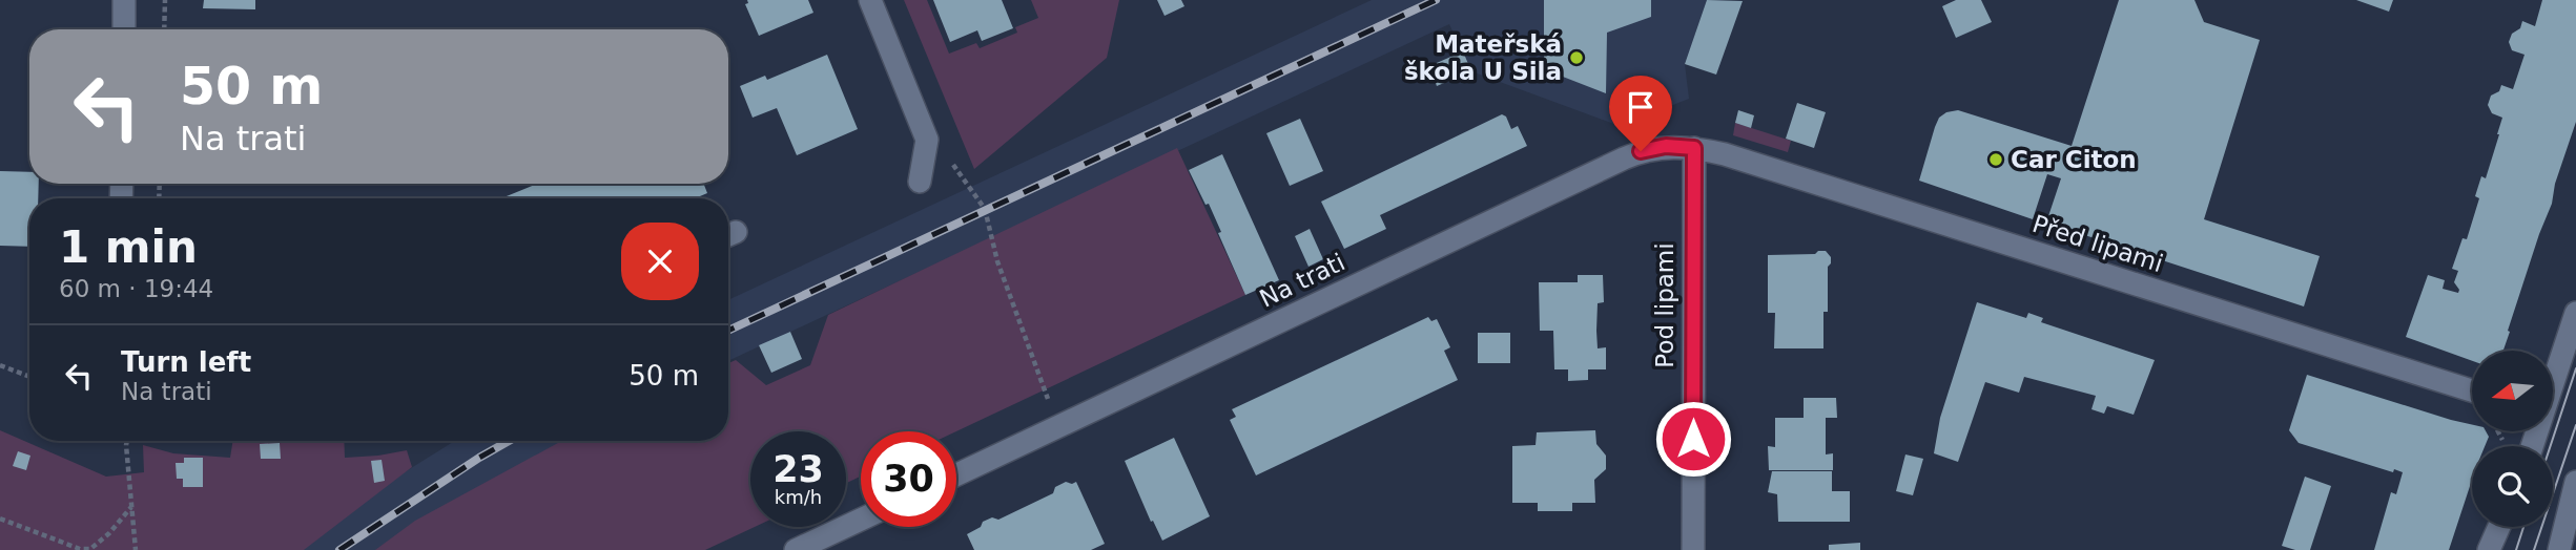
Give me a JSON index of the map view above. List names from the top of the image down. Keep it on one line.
{"streets":{"street":["Před lipami","Na trati","Pod lipami"]},"crossings":[["Před lipami","Na trati"],["Před lipami","Pod lipami"],["Na trati","Pod lipami"]],"places":["Mateřská škola U Sila","Car Citon"],"north":"left","page":{"turn":["50 m","Na trati"],"heading":["1 min","60 m · 19:44"],"list":[{"name":"Turn left","note":"Na trati","value":"50 m"}],"speed":"23 km/h","limit":"30"}}
